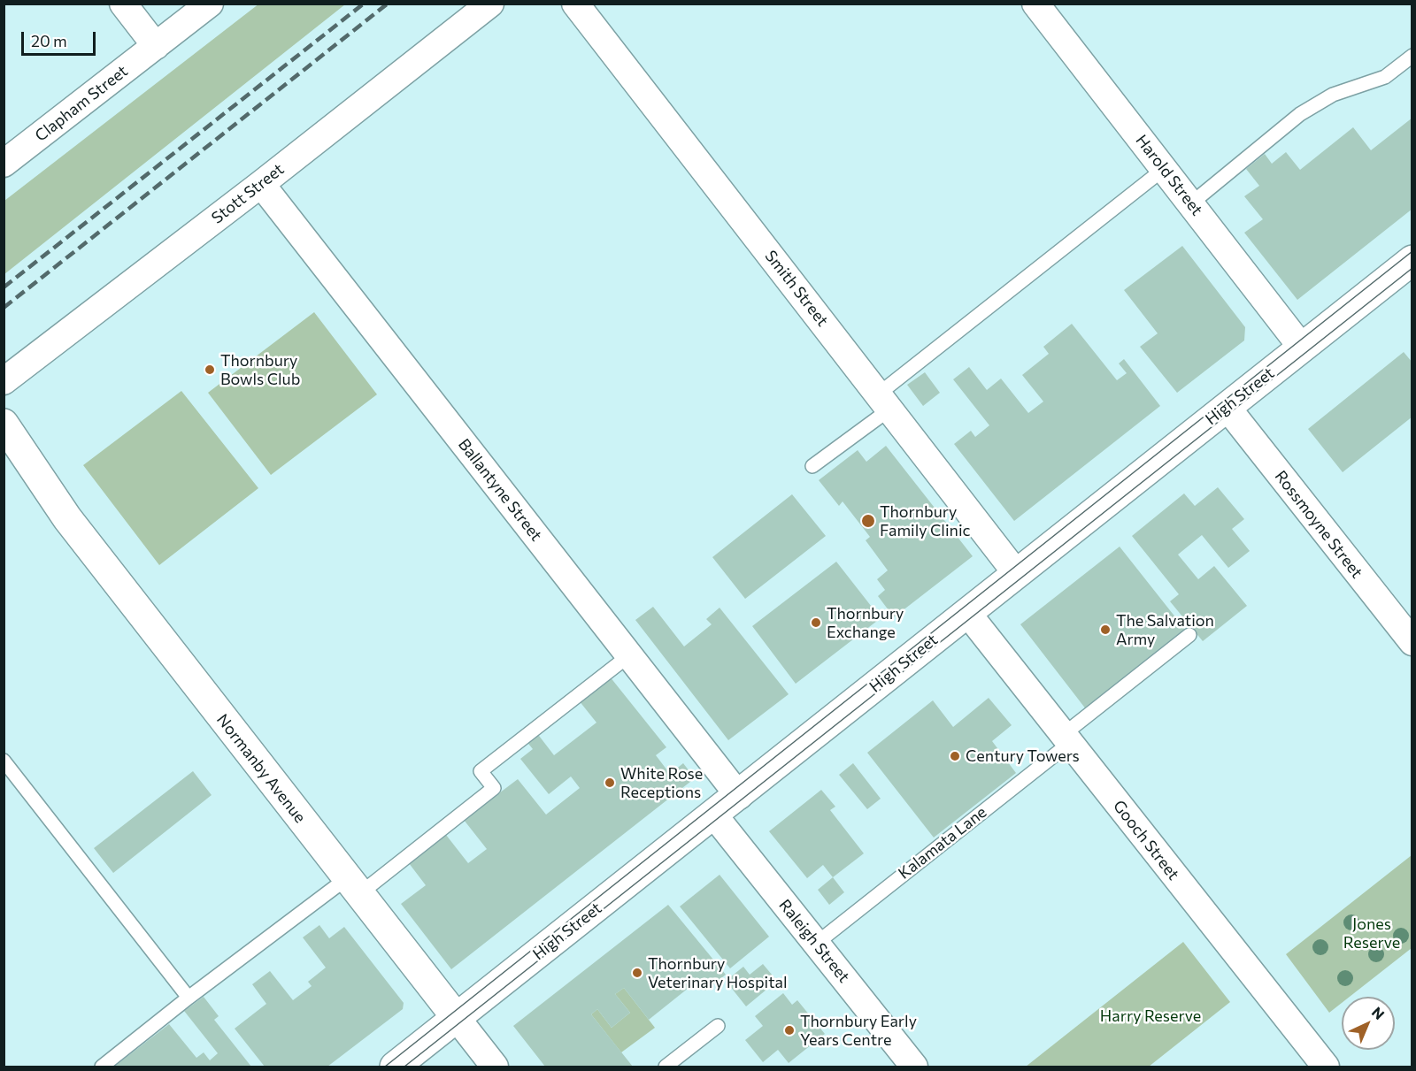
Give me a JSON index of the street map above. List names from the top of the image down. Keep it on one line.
{"streets":{"main road":["High Street","Normanby Avenue"],"street":["Clapham Street","Harold Street","Stott Street","Smith Street","Ballantyne Street","Rossmoyne Street","Gooch Street","Raleigh Street"],"lane":["Kalamata Lane"]},"crossings":[["Harold Street","High Street"],["Stott Street","Ballantyne Street"],["Smith Street","High Street"],["High Street","Ballantyne Street"],["High Street","Rossmoyne Street"],["High Street","Normanby Avenue"],["High Street","Gooch Street"],["High Street","Raleigh Street"],["Gooch Street","Kalamata Lane"],["Kalamata Lane","Raleigh Street"]],"parks":["Jones Reserve","Harry Reserve"],"places":["Thornbury Bowls Club","Thornbury Family Clinic","Thornbury Exchange","The Salvation Army","Century Towers","White Rose Receptions","Thornbury Veterinary Hospital","Thornbury Early Years Centre"],"scale_bar":"20 m","north":"top right"}
